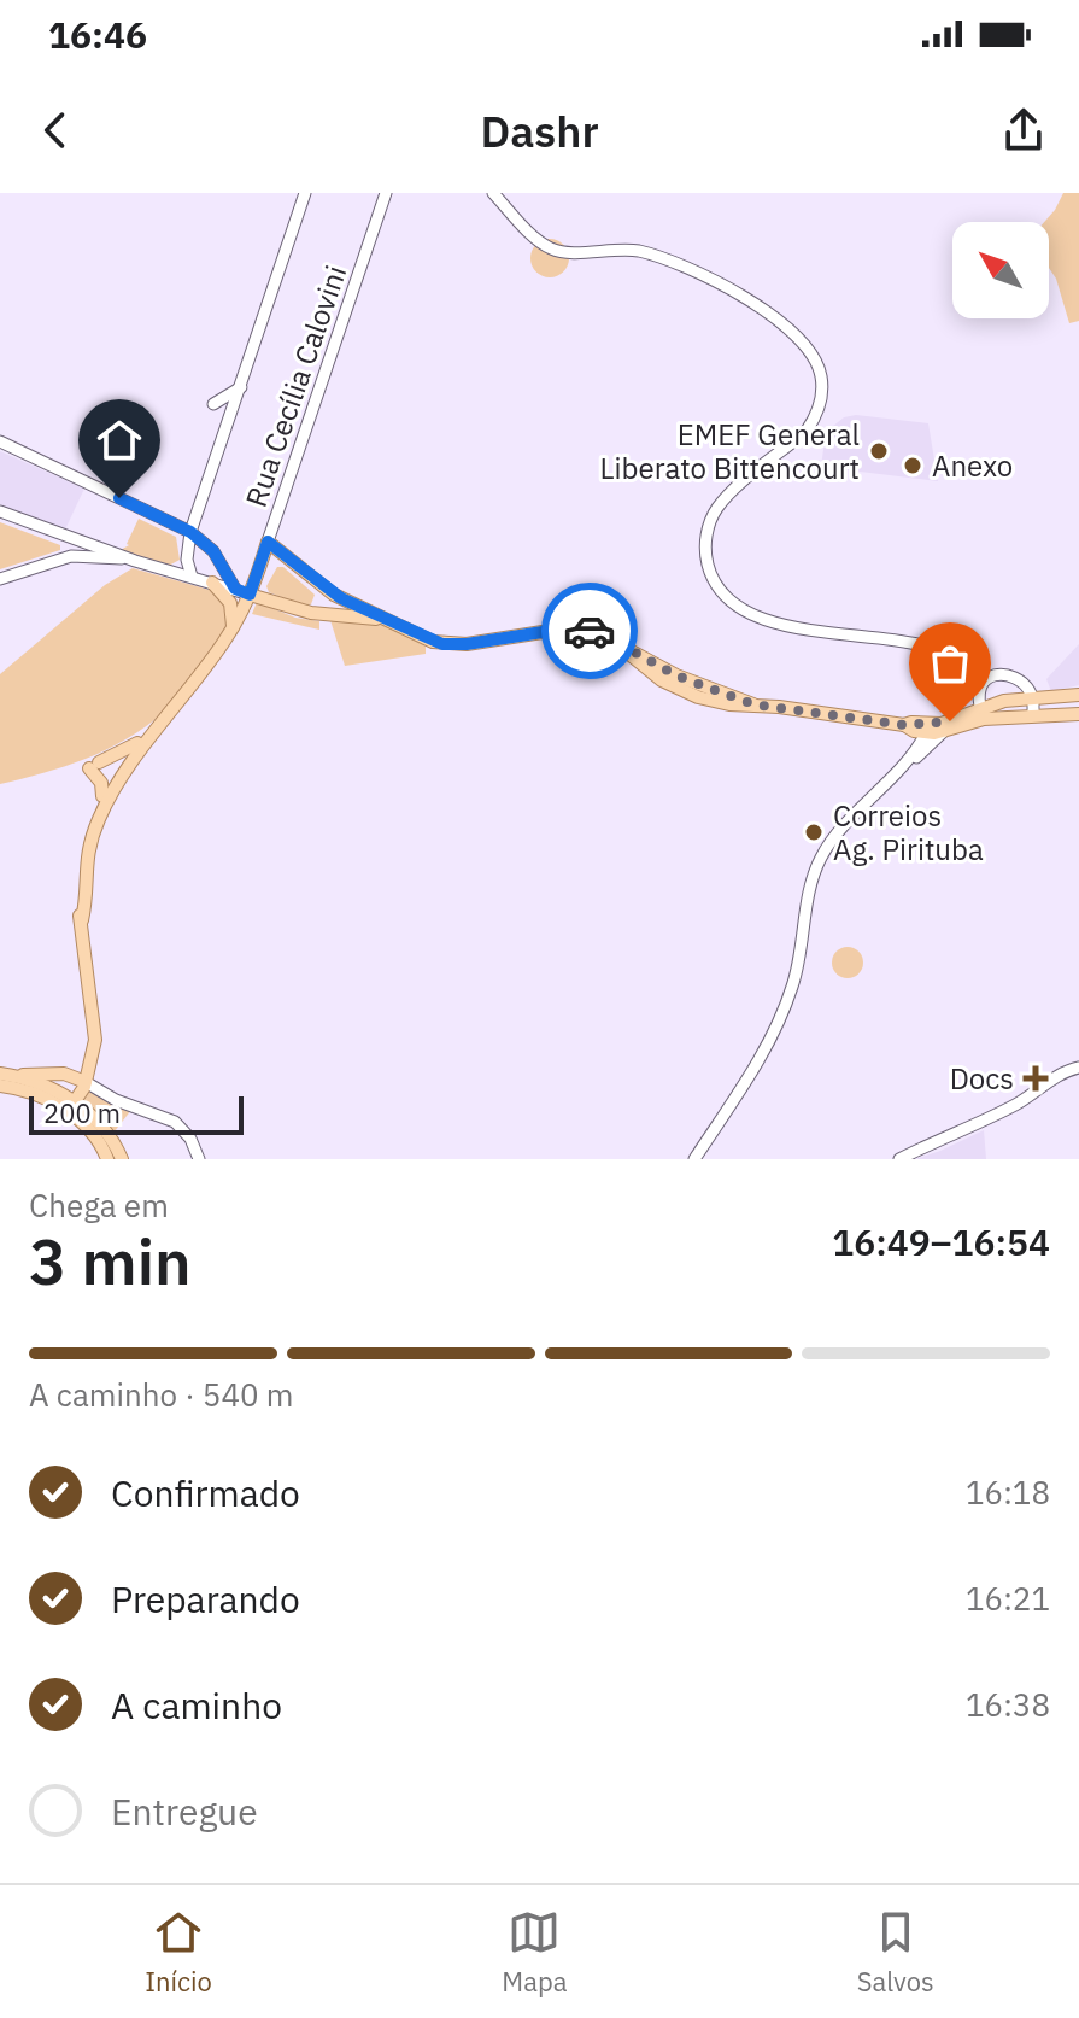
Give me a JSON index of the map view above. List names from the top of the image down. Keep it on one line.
{"streets":{"main road":["Rua Cecília Calovini"]},"places":{"other":["EMEF General Liberato Bittencourt","Anexo","Correios Ag. Pirituba"],"health":["Docs"]},"scale_bar":"200 m","north":"top left","page":{"status":"16:46","header":"Dashr","scale":"200 m","heading":["3 min","Chega em","16:49–16:54"],"bar":"A caminho · 540 m","list":[["Confirmado","16:18"],["Preparando","16:21"],["A caminho","16:38"],"Entregue"],"tabs":["Início","Mapa","Salvos"]}}
